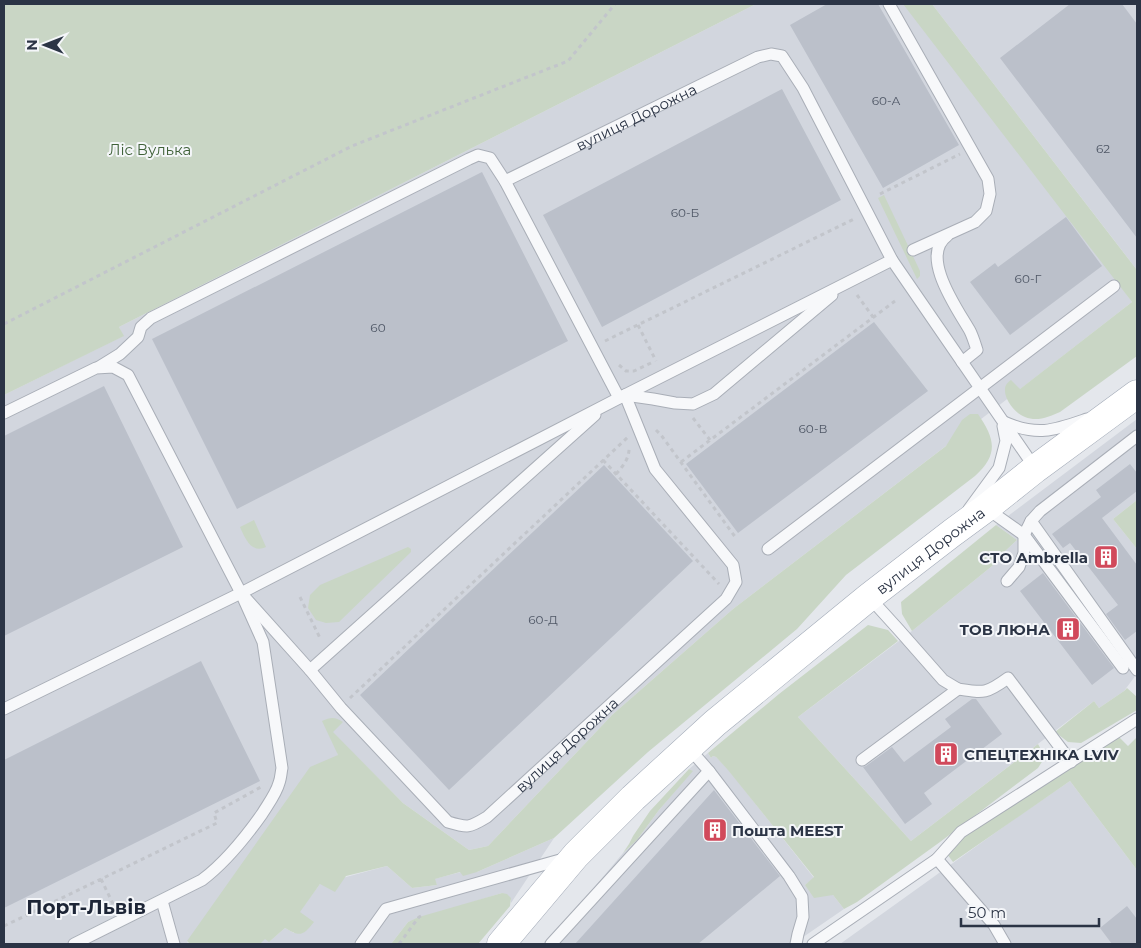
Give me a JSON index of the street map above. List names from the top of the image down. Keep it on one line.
{"streets":{"main road":["вулиця Дорожна"]},"districts":["Порт-Львів"],"parks":["Ліс Вулька"],"places":{"building":["СТО Ambrella","ТОВ ЛЮНА","СПЕЦТЕХНІКА LVIV","Пошта MEEST"]},"house_numbers":["60-А","62","60-Б","60-Г","60","60-В","60-Д"],"scale_bar":"50 m","north":"left"}
